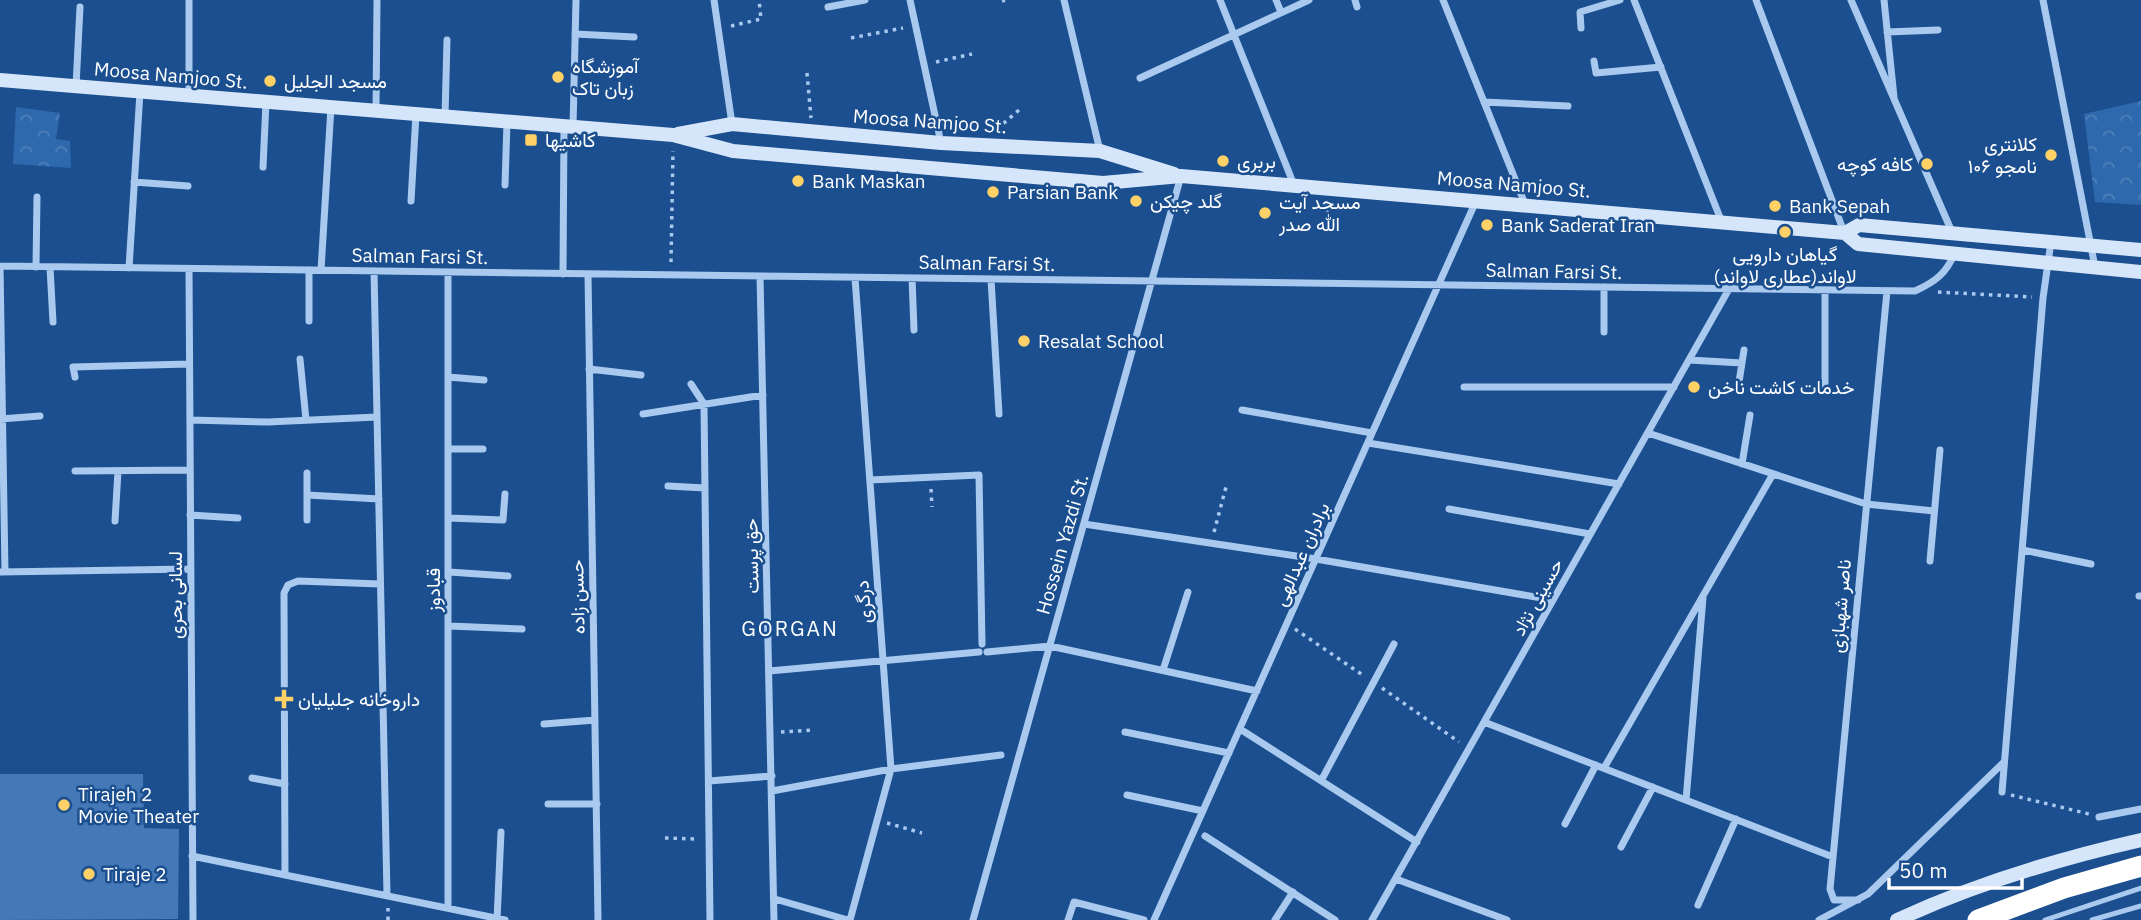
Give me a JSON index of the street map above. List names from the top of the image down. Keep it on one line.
{"streets":{"main road":["Moosa Namjoo St."],"street":["Salman Farsi St.","Hossein Yazdi St.","برادران عبدالهی","حق پرست","قبادوز","لسانی بحری","حسن زاده","حسینی نژاد","درگری","ناصر شهبازی"]},"crossings":[["Moosa Namjoo St.","Hossein Yazdi St."],["Moosa Namjoo St.","برادران عبدالهی"],["Salman Farsi St.","Hossein Yazdi St."],["Salman Farsi St.","برادران عبدالهی"],["Salman Farsi St.","حق پرست"],["Salman Farsi St.","قبادوز"],["Salman Farsi St.","لسانی بحری"],["Salman Farsi St.","حسن زاده"],["Salman Farsi St.","حسینی نژاد"],["Salman Farsi St.","درگری"],["Salman Farsi St.","ناصر شهبازی"]],"districts":["GORGAN"],"places":{"other":["آموزشگاه زبان تاک","مسجد الجلیل","کلانتری ۱۰۶ نامجو","بربری","کافه کوچه","Bank Maskan","Parsian Bank","گلد چیکن","Bank Sepah","مسجد آیت الله صدر","Bank Saderat Iran","گیاهان دارویی لاواند(عطاری لاواند)","Resalat School","خدمات کاشت ناخن","Tirajeh 2 Movie Theater","Tiraje 2"],"transit":["کاشیها"],"health":["داروخانه جلیلیان"]},"scale_bar":"50 m"}
